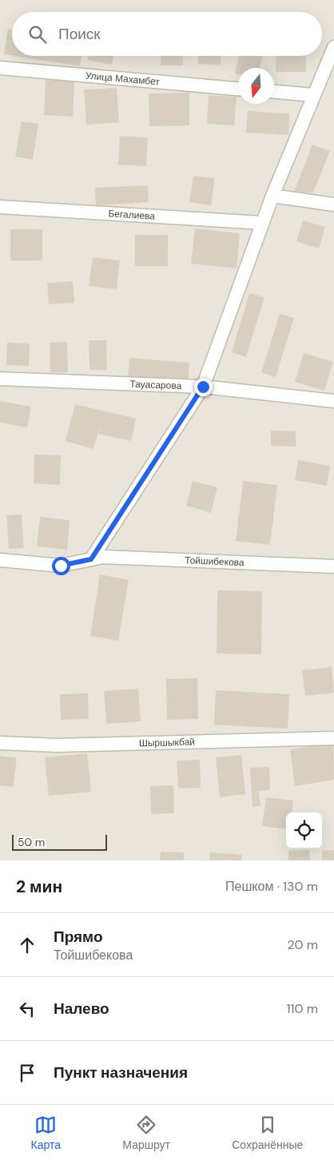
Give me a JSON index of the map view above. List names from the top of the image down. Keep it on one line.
{"streets":{"street":["Улица Махамбет","Бегалиева","Тауасарова","Тойшибекова","Шыршыкбай"]},"scale_bar":"50 m","north":"bottom","page":{"search":"Поиск","scale":"50 m","heading":["2 мин","Пешком · 130 m"],"list":[["Прямо","Тойшибекова","20 m"],["Налево","110 m"],"Пункт назначения"],"nav":["Карта","Маршрут","Сохранённые"]}}
